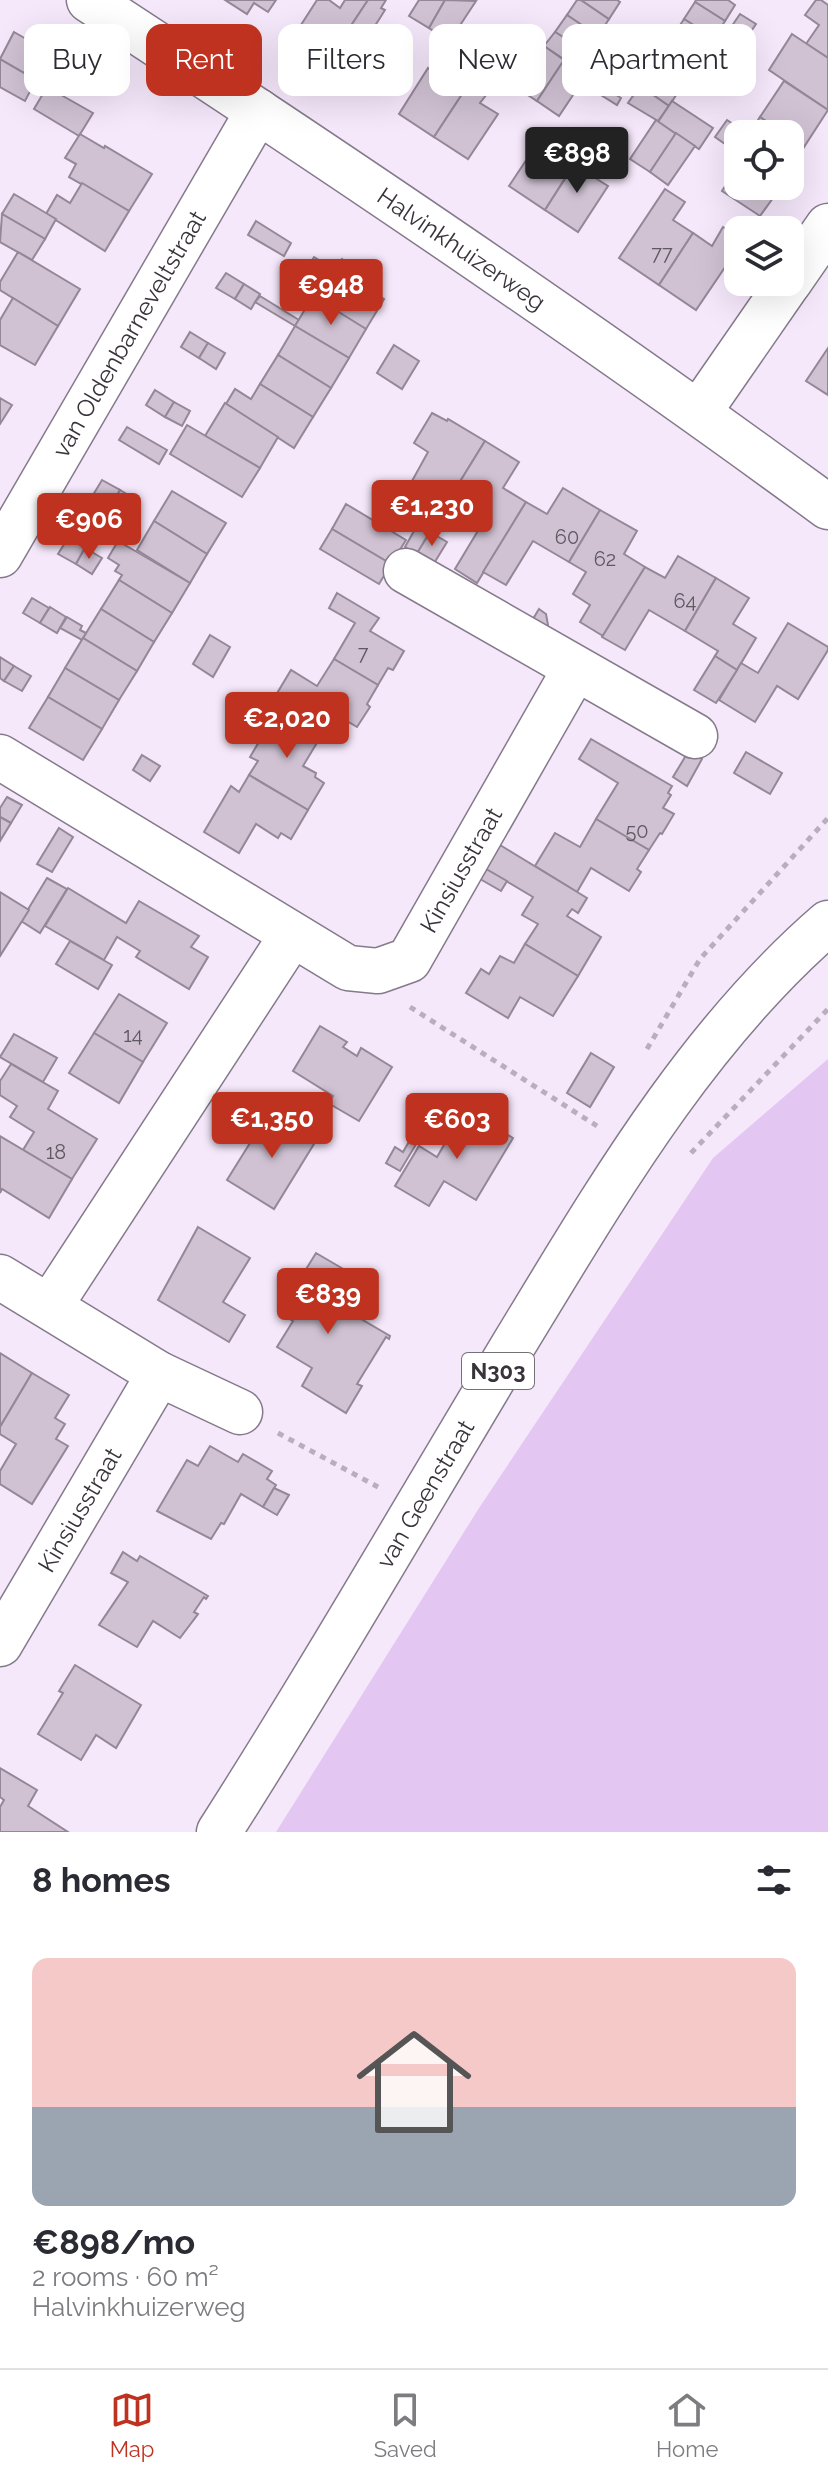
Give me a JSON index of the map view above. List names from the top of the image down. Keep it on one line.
{"streets":{"street":["Halvinkhuizerweg","van Oldenbarneveltstraat","Kinsiusstraat","N303","van Geenstraat"]},"crossings":[["Halvinkhuizerweg","van Oldenbarneveltstraat"]],"house_numbers":["77","60","62","64","7","50","14","18"],"page":{"chip":["Buy","Rent","Filters","New","Apartment"],"price":["€898","€948","€1,230","€906","€2,020","€1,350","€603","€839"],"heading":"8 homes","list":[{"name":"€898/mo","note":"2 rooms · 60 m² · Halvinkhuizerweg"}],"tabs":["Map","Saved","Home"]}}
